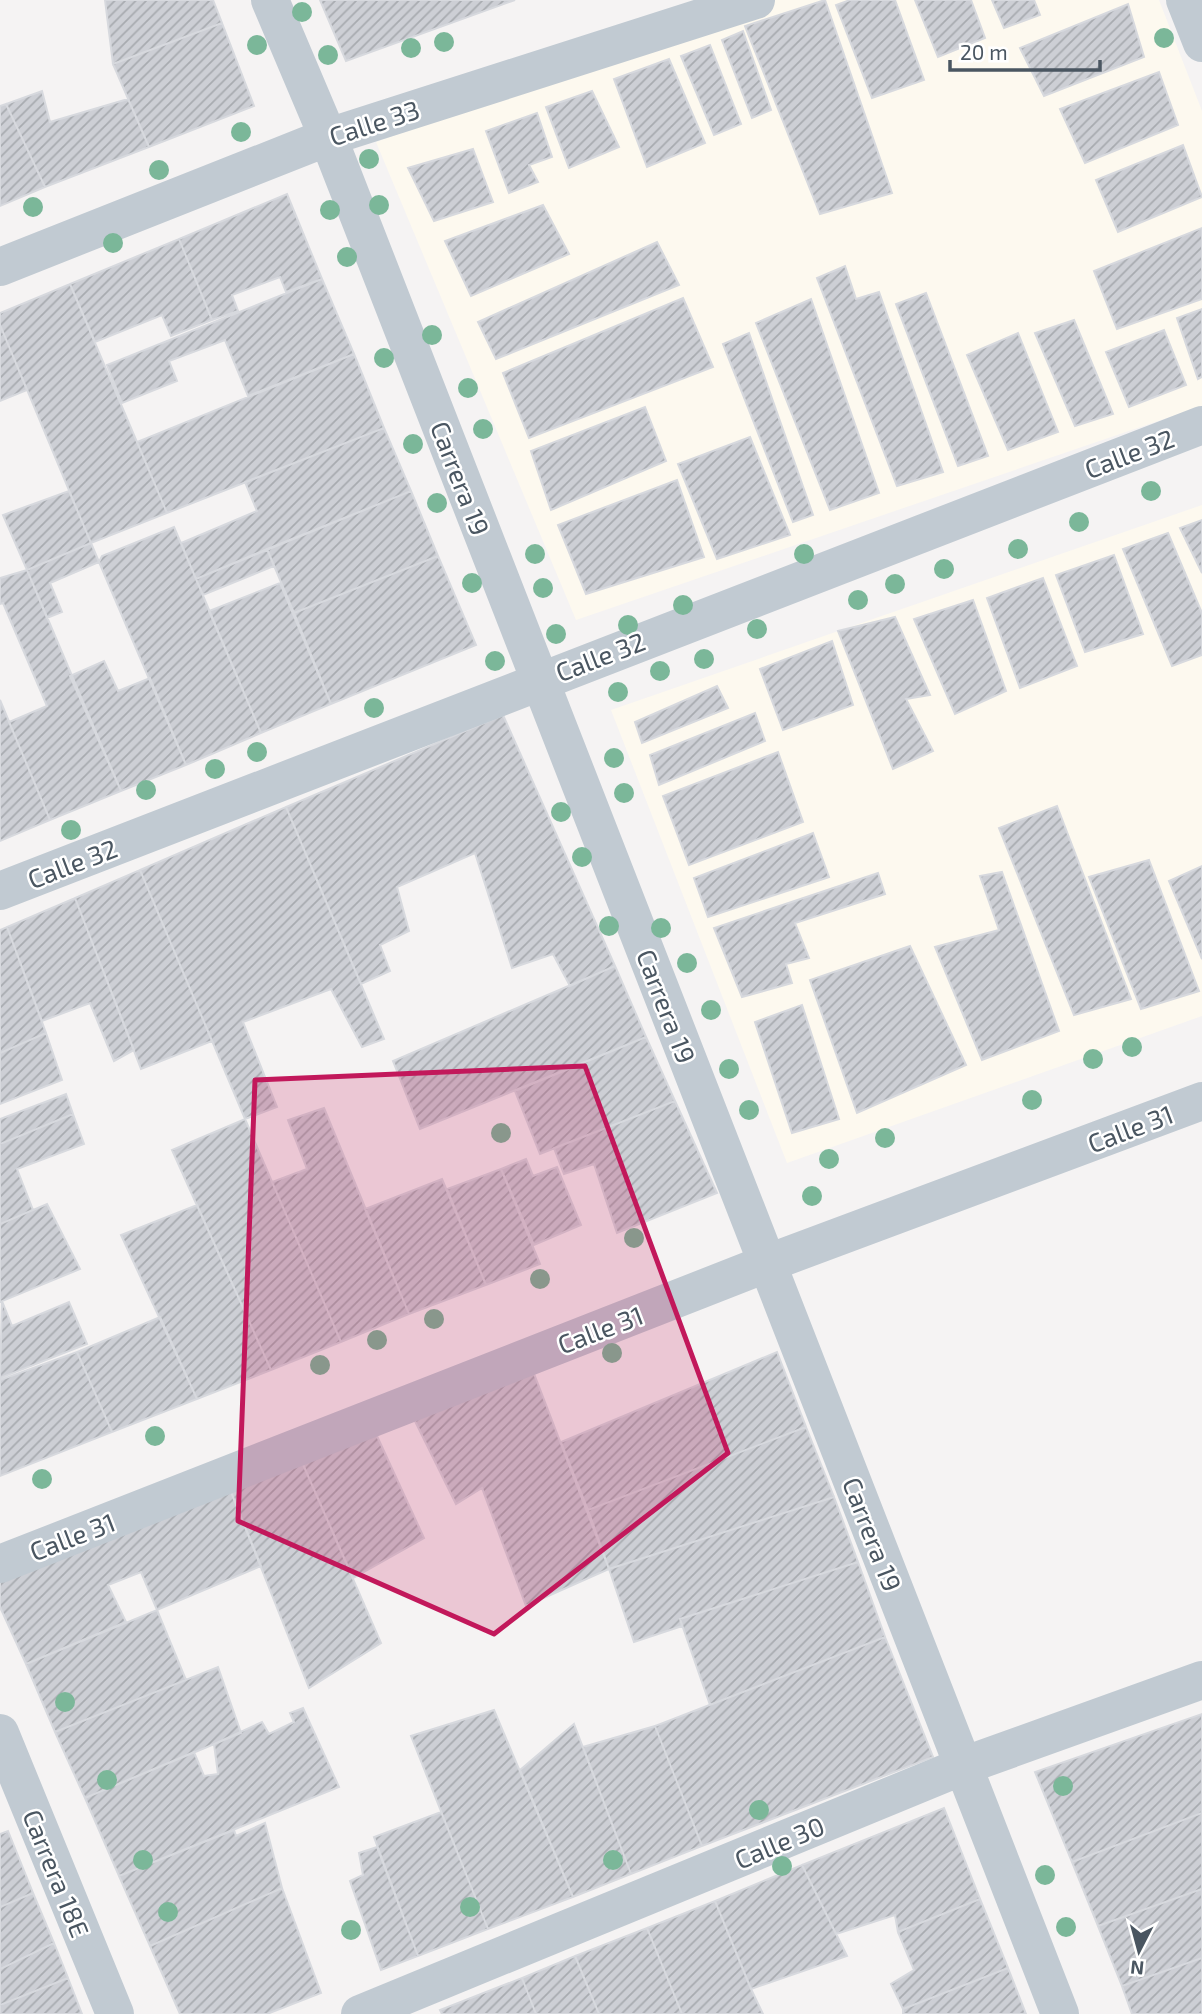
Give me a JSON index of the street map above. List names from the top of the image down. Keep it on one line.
{"streets":{"street":["Calle 33","Calle 32","Carrera 19","Calle 31","Calle 30","Carrera 18E"]},"crossings":[["Calle 33","Carrera 19"],["Calle 32","Carrera 19"],["Carrera 19","Calle 31"],["Carrera 19","Calle 30"]],"scale_bar":"20 m","north":"bottom"}
